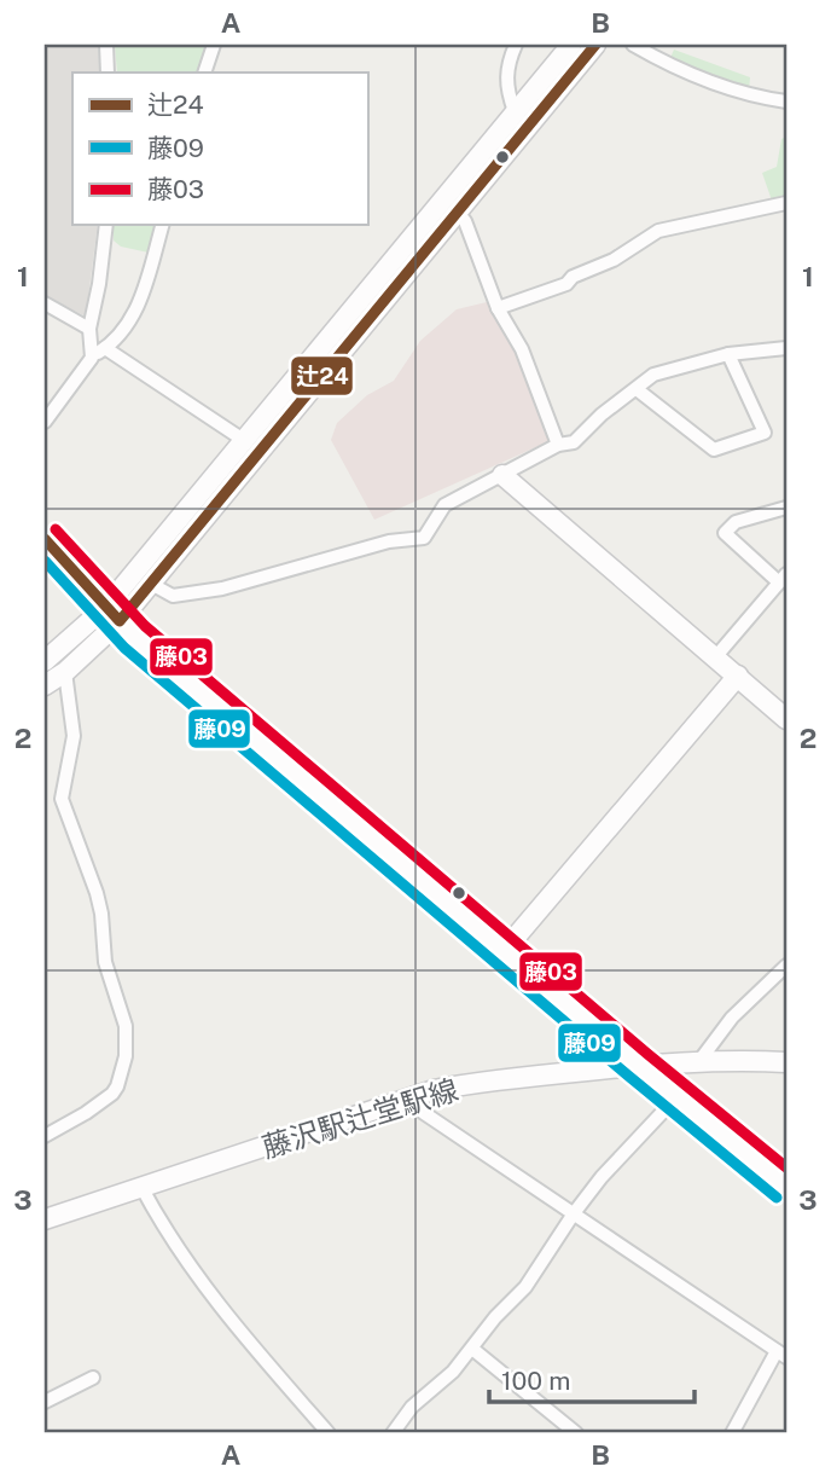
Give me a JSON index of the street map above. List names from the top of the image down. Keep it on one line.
{"streets":{"street":["藤沢駅辻堂駅線"]},"lines":["transit line 辻24","transit line 藤03","transit line 藤09"],"legend":["辻24","藤09","藤03"],"scale_bar":"100 m","grid":{"columns":["A","B"],"rows":["1","2","3"]}}
